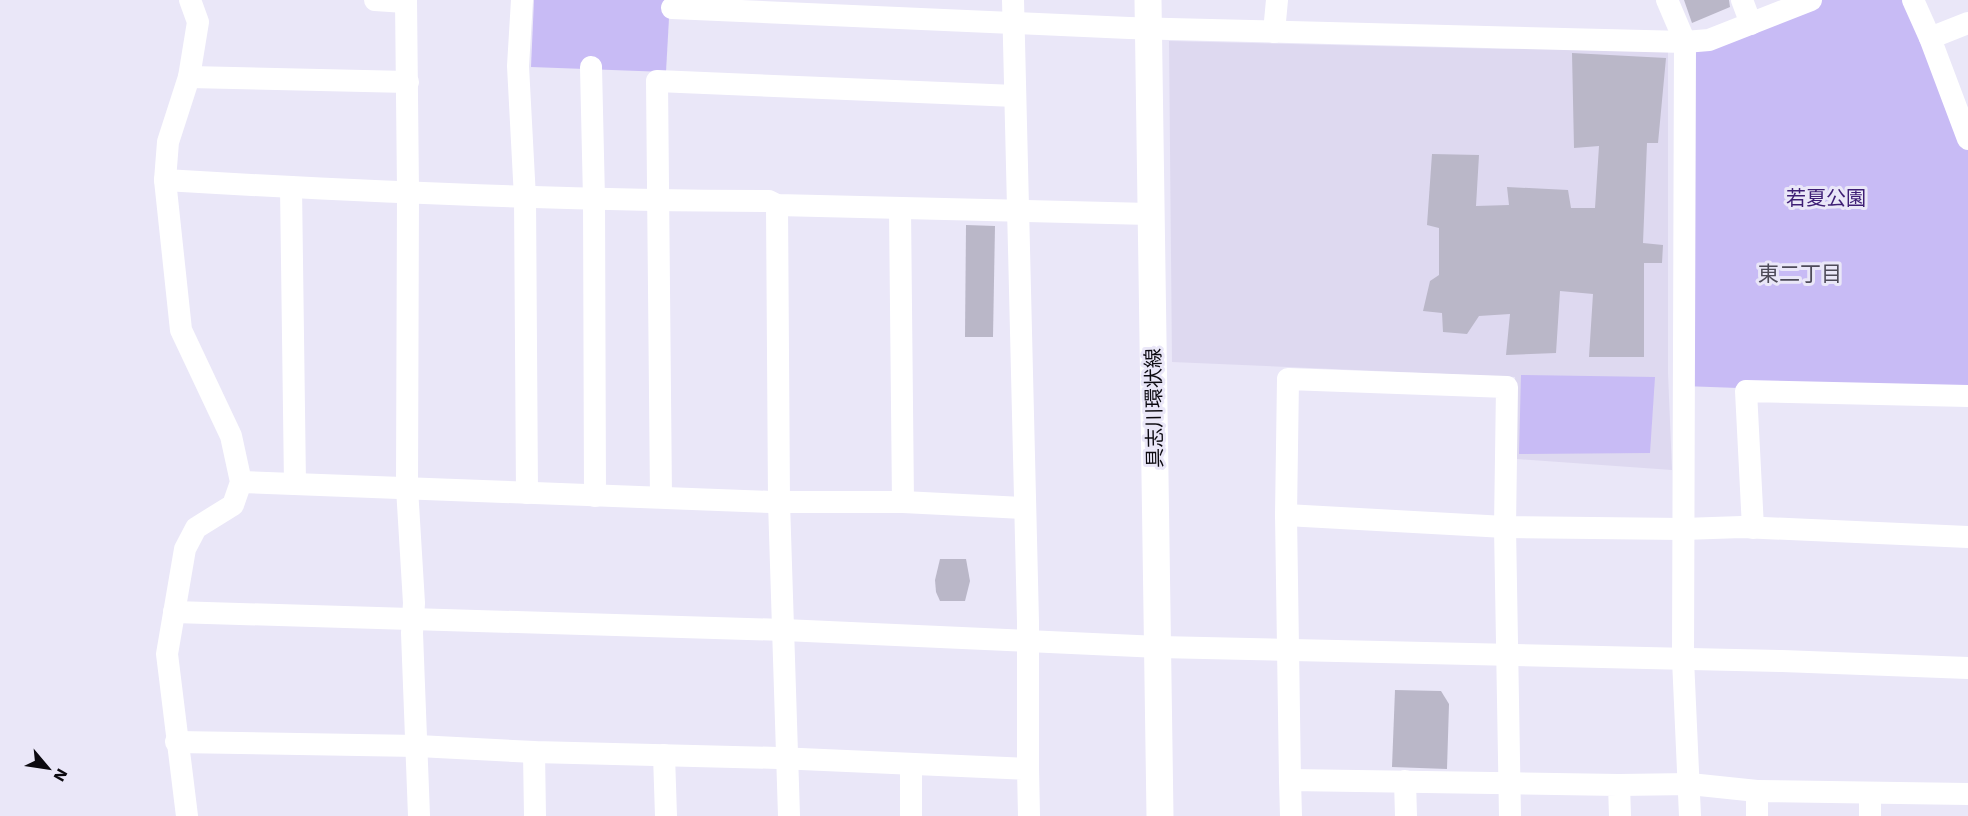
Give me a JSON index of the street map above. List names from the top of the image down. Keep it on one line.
{"streets":{"main road":["具志川環状線"]},"districts":["東二丁目"],"parks":["若夏公園"],"north":"bottom right"}
